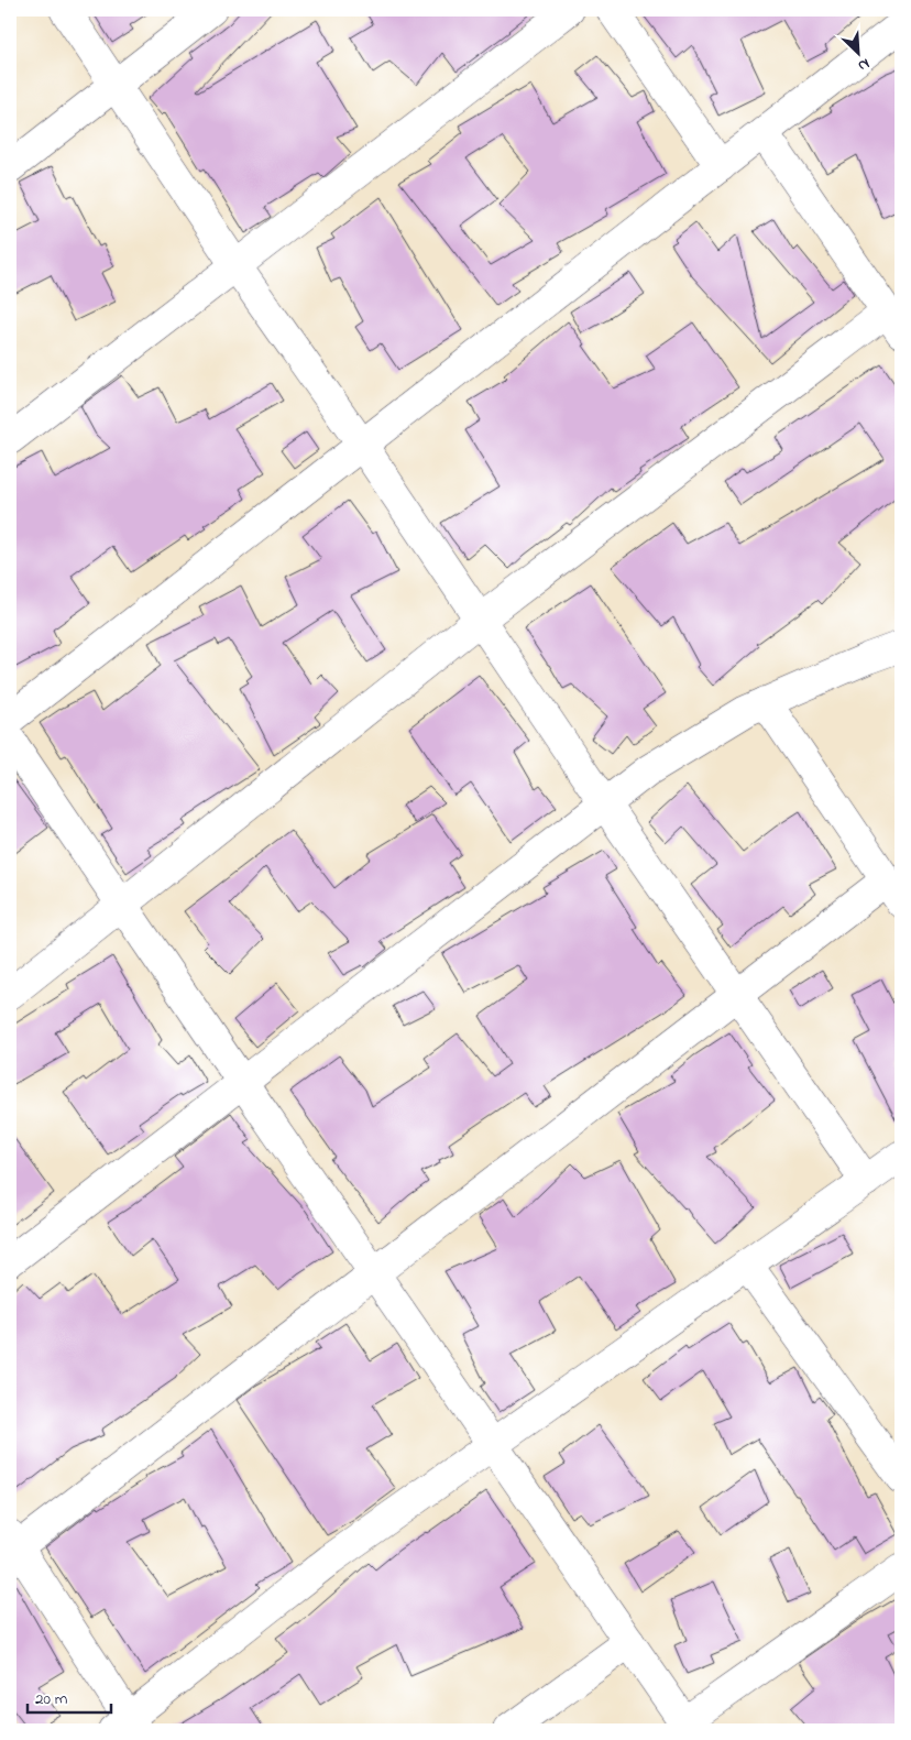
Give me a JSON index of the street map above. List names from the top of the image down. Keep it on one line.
{"scale_bar":"20 m","north":"bottom right"}
